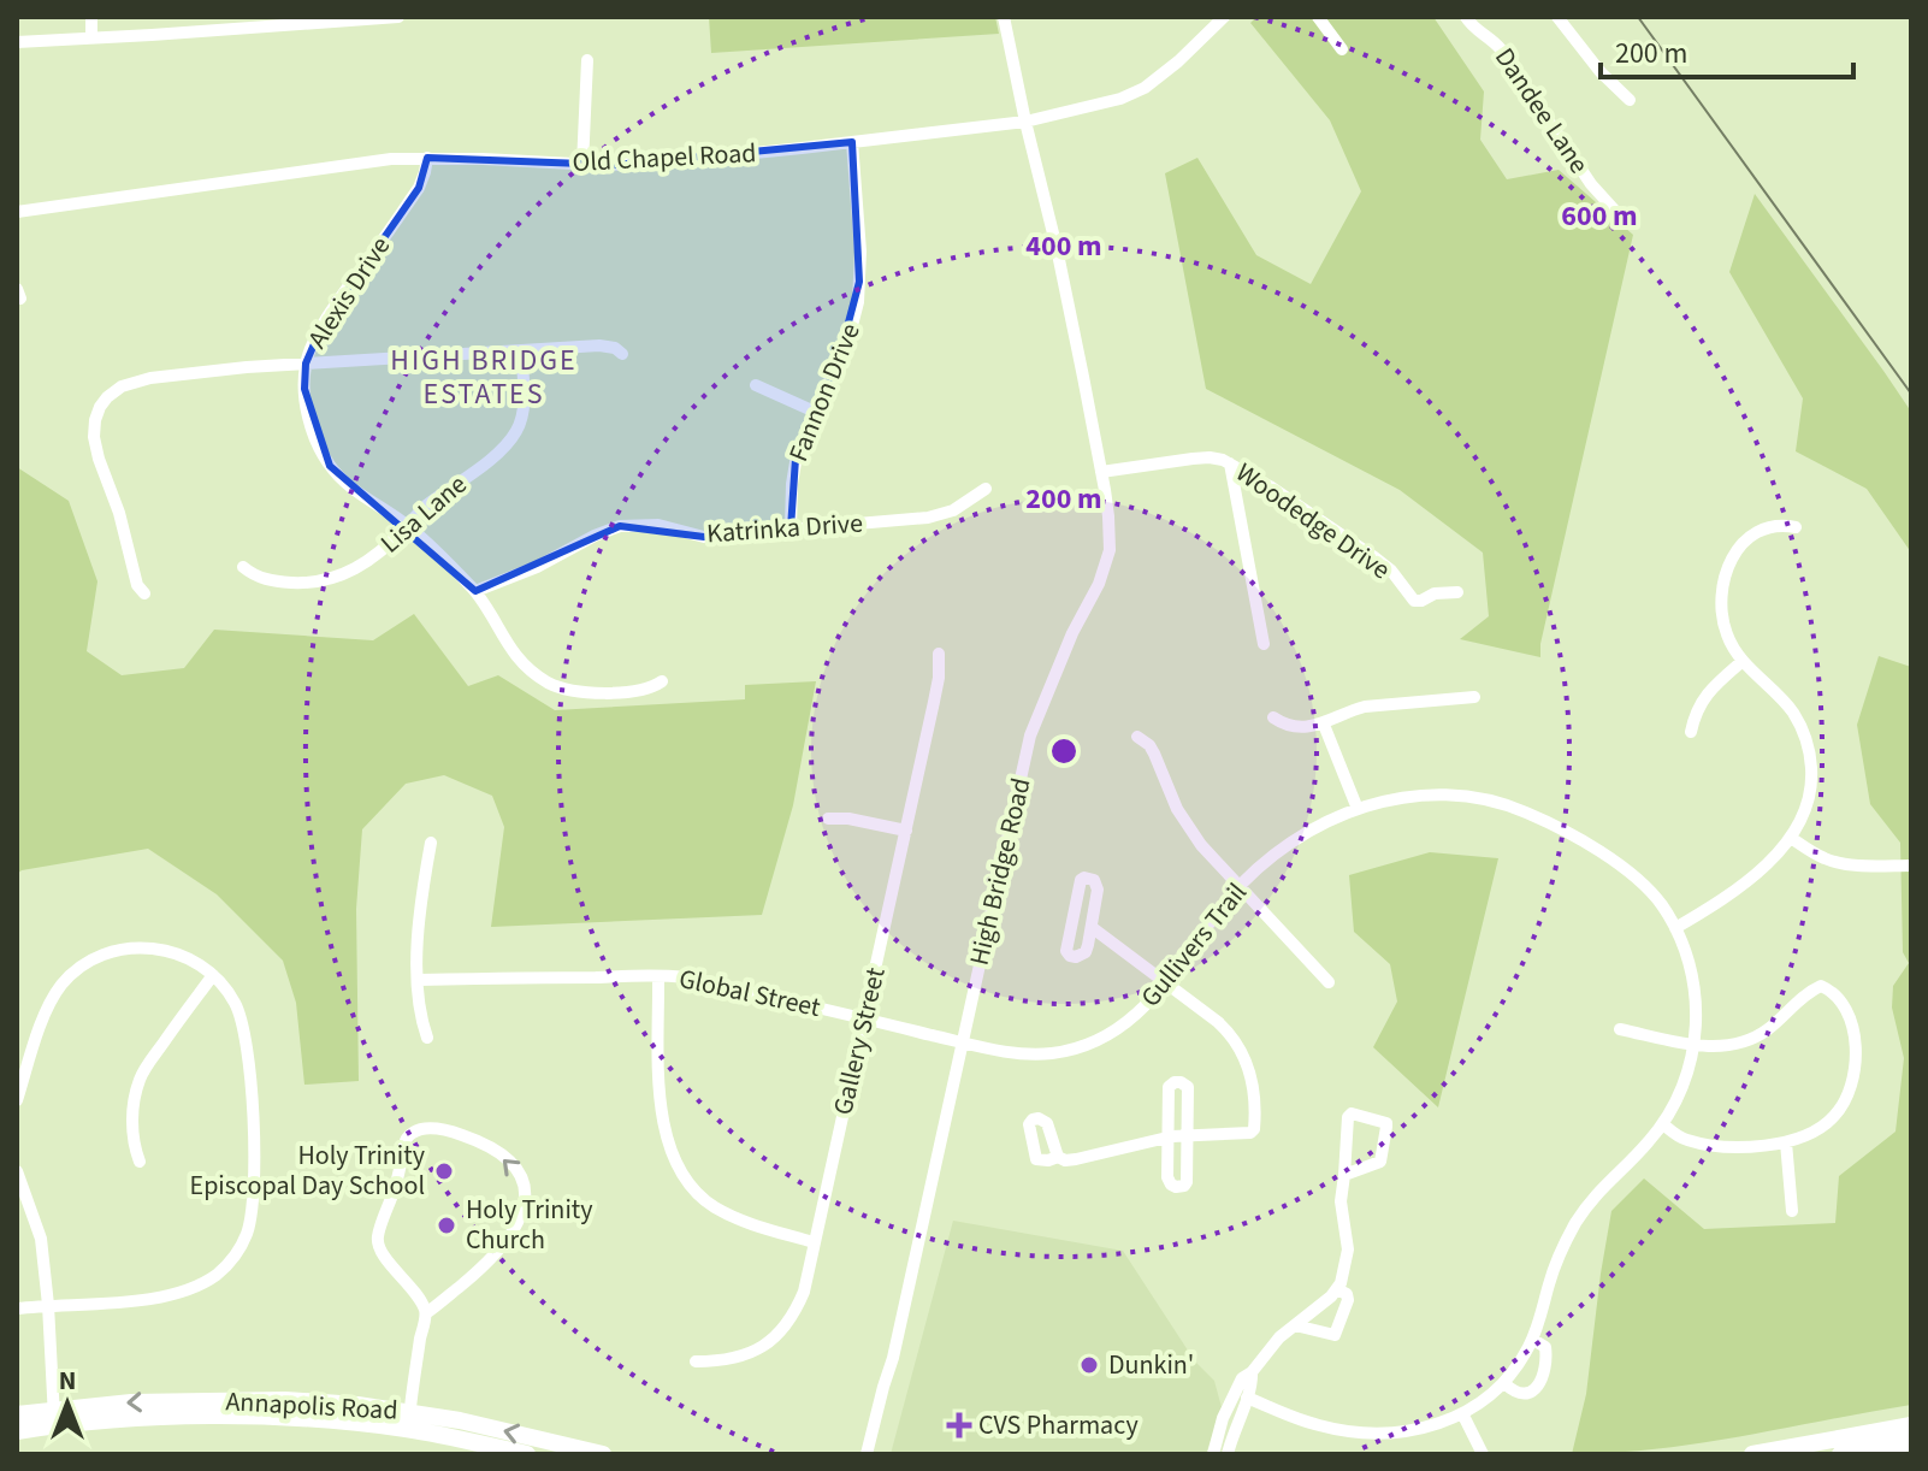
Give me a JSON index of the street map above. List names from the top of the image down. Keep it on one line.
{"streets":{"main road":["Annapolis Road"],"street":["Dandee Lane","Old Chapel Road","Alexis Drive","Fannon Drive","Lisa Lane","Woodedge Drive","Katrinka Drive","High Bridge Road","Gullivers Trail","Global Street","Gallery Street"]},"crossings":[["Old Chapel Road","Alexis Drive"],["Old Chapel Road","Fannon Drive"],["Old Chapel Road","High Bridge Road"],["Alexis Drive","Lisa Lane"],["Alexis Drive","Katrinka Drive"],["Fannon Drive","Katrinka Drive"],["Woodedge Drive","High Bridge Road"],["High Bridge Road","Gullivers Trail"],["High Bridge Road","Global Street"],["Gullivers Trail","Global Street"],["Global Street","Gallery Street"]],"districts":["HIGH BRIDGE ESTATES"],"places":{"other":["Holy Trinity Episcopal Day School","Holy Trinity Church","Dunkin'"],"health":["CVS Pharmacy"]},"scale_bar":"200 m","north":"top","rings":["600 m","400 m","200 m"]}
